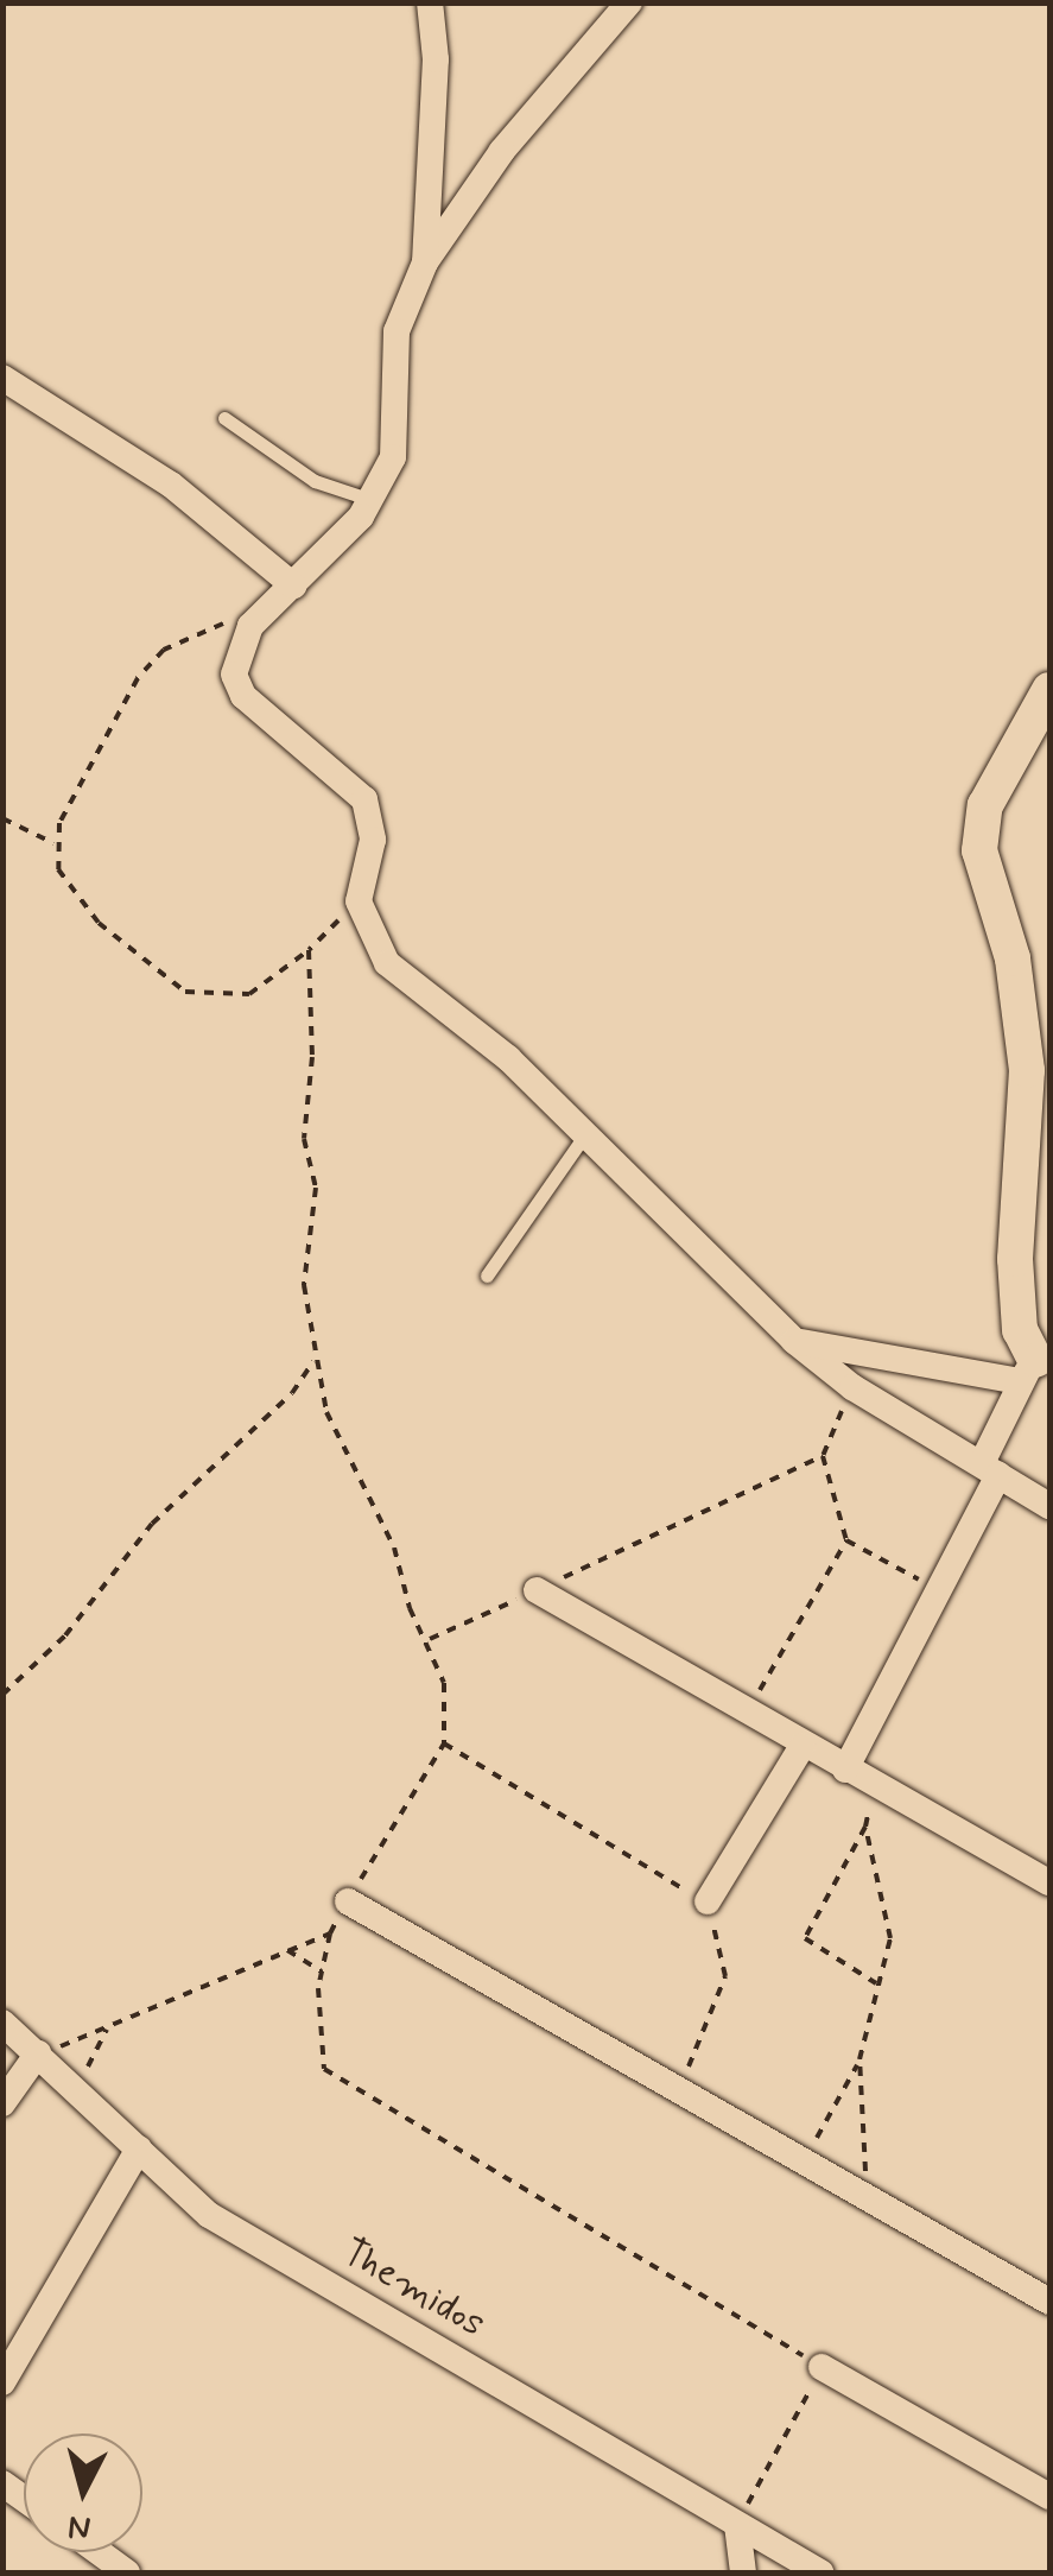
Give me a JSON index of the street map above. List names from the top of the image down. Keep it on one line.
{"streets":{"street":["Themidos"]},"north":"bottom"}
